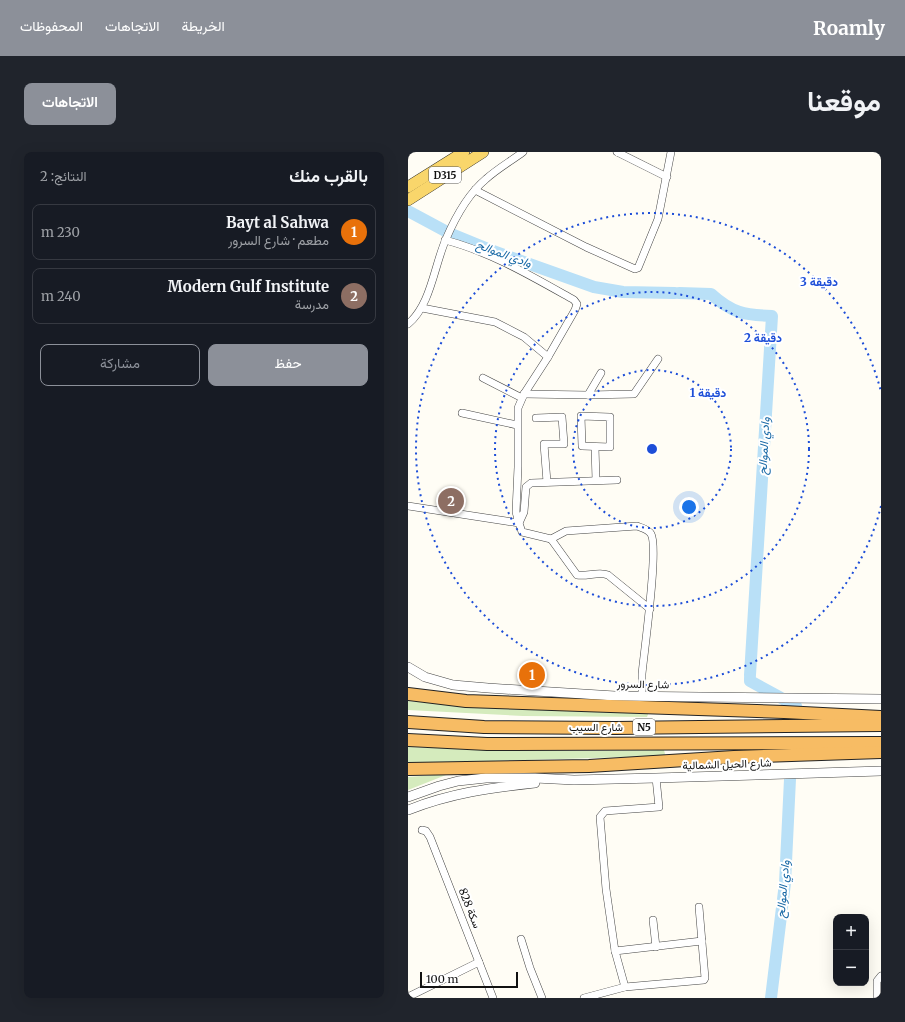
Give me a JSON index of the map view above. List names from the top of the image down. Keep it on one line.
{"streets":{"highway":["شارع السيب","N5"],"main road":["D315"],"street":["شارع السرور","شارع الحيل الشمالية","سكة 828"]},"water":["وادي الموالح"],"scale_bar":"100 m","page":{"header":"Roamly","nav":["الخريطة","الاتجاهات","المحفوظات"],"title":"موقعنا","buttons":["الاتجاهات",["حفظ","مشاركة"]],"heading":["بالقرب منك","النتائج: 2"],"list":[{"mark":"1","name":"Bayt al Sahwa","note":"مطعم · شارع السرور","value":"230 m"},{"mark":"2","name":"Modern Gulf Institute","note":"مدرسة","value":"240 m"}],"pins":["2","1"],"map_buttons":["+","−"],"scale":"100 m"},"rings":["3 دقيقة","2 دقيقة","1 دقيقة"]}
